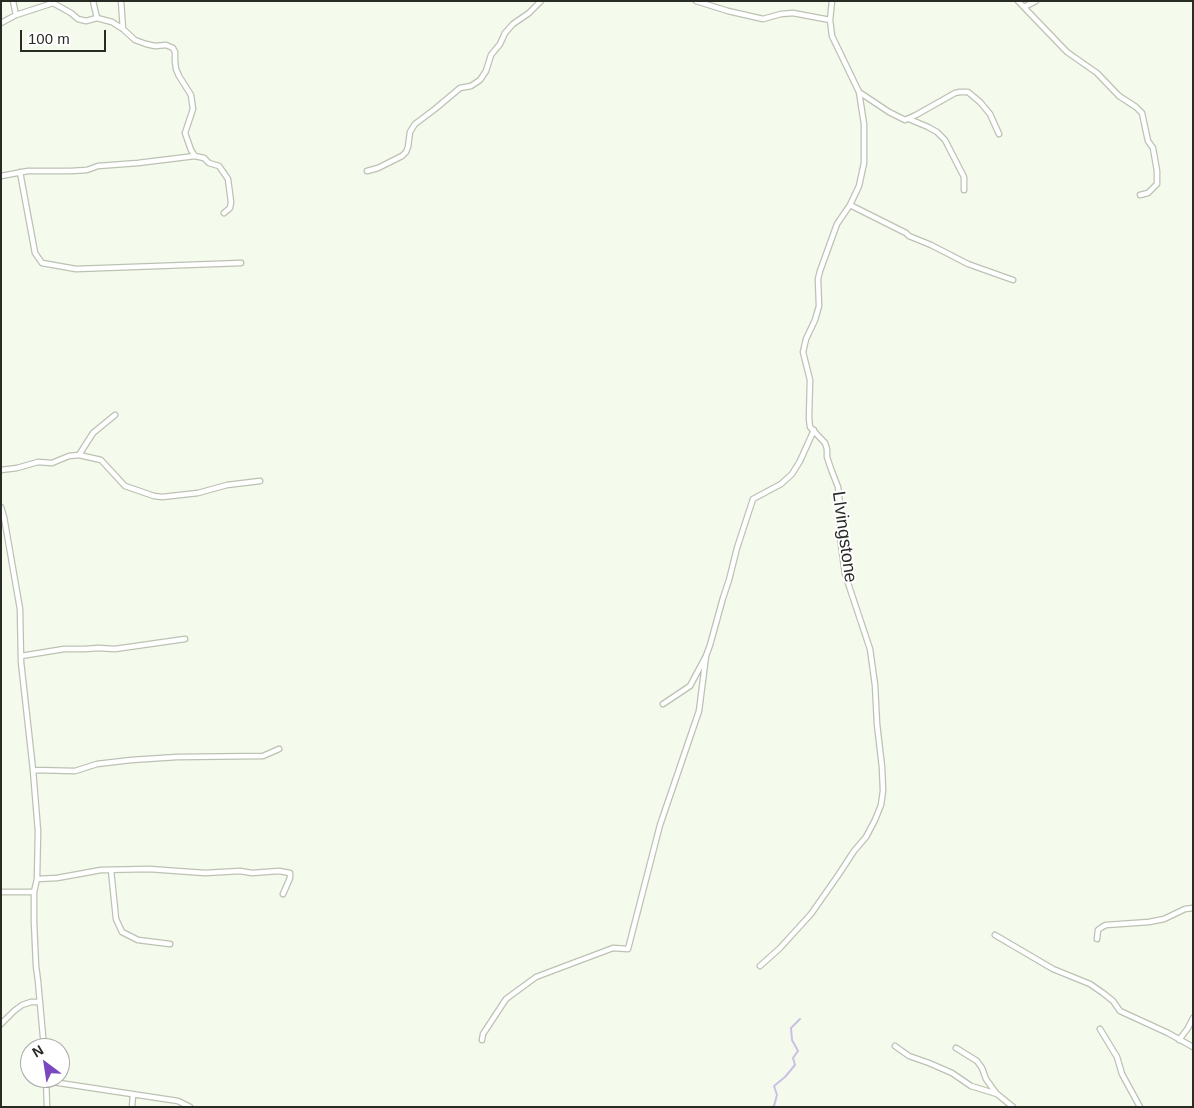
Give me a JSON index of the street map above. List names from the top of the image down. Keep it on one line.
{"streets":{"street":["LIvingstone"]},"scale_bar":"100 m","north":"top left"}
